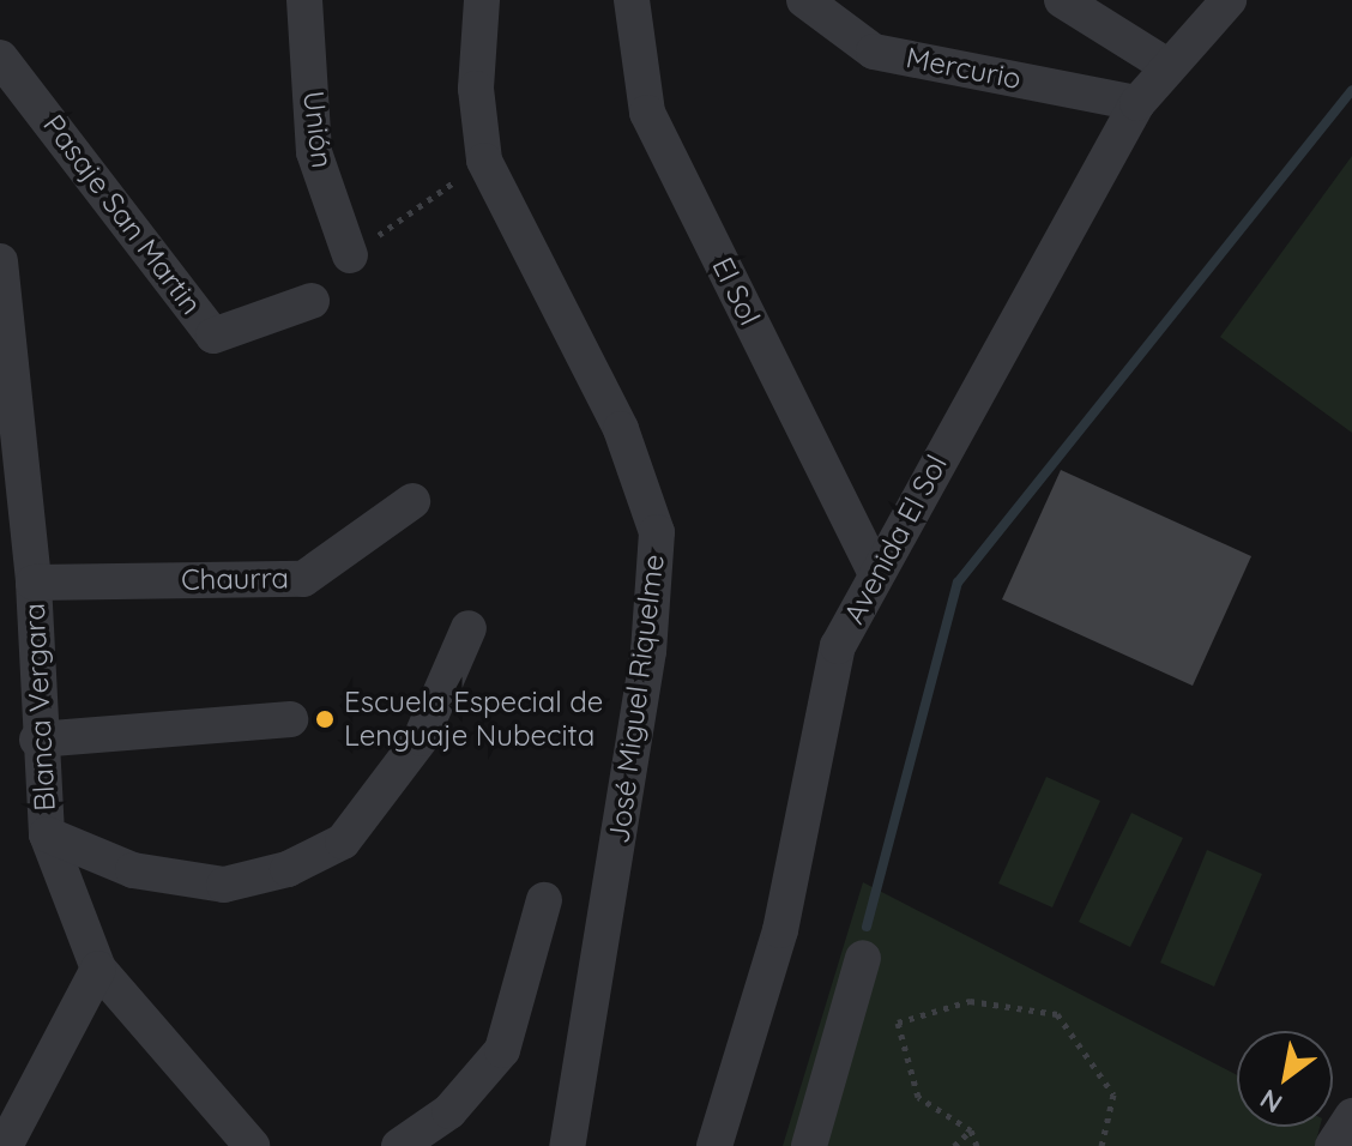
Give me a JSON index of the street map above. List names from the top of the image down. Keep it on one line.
{"streets":{"street":["Mercurio","Unión","Pasaje San Martin","El Sol","Avenida El Sol","Chaurra","José Miguel Riquelme","Blanca Vergara"]},"crossings":[["Mercurio","Avenida El Sol"],["El Sol","Avenida El Sol"],["Chaurra","Blanca Vergara"]],"places":["Escuela Especial de Lenguaje Nubecita"],"north":"bottom left"}
